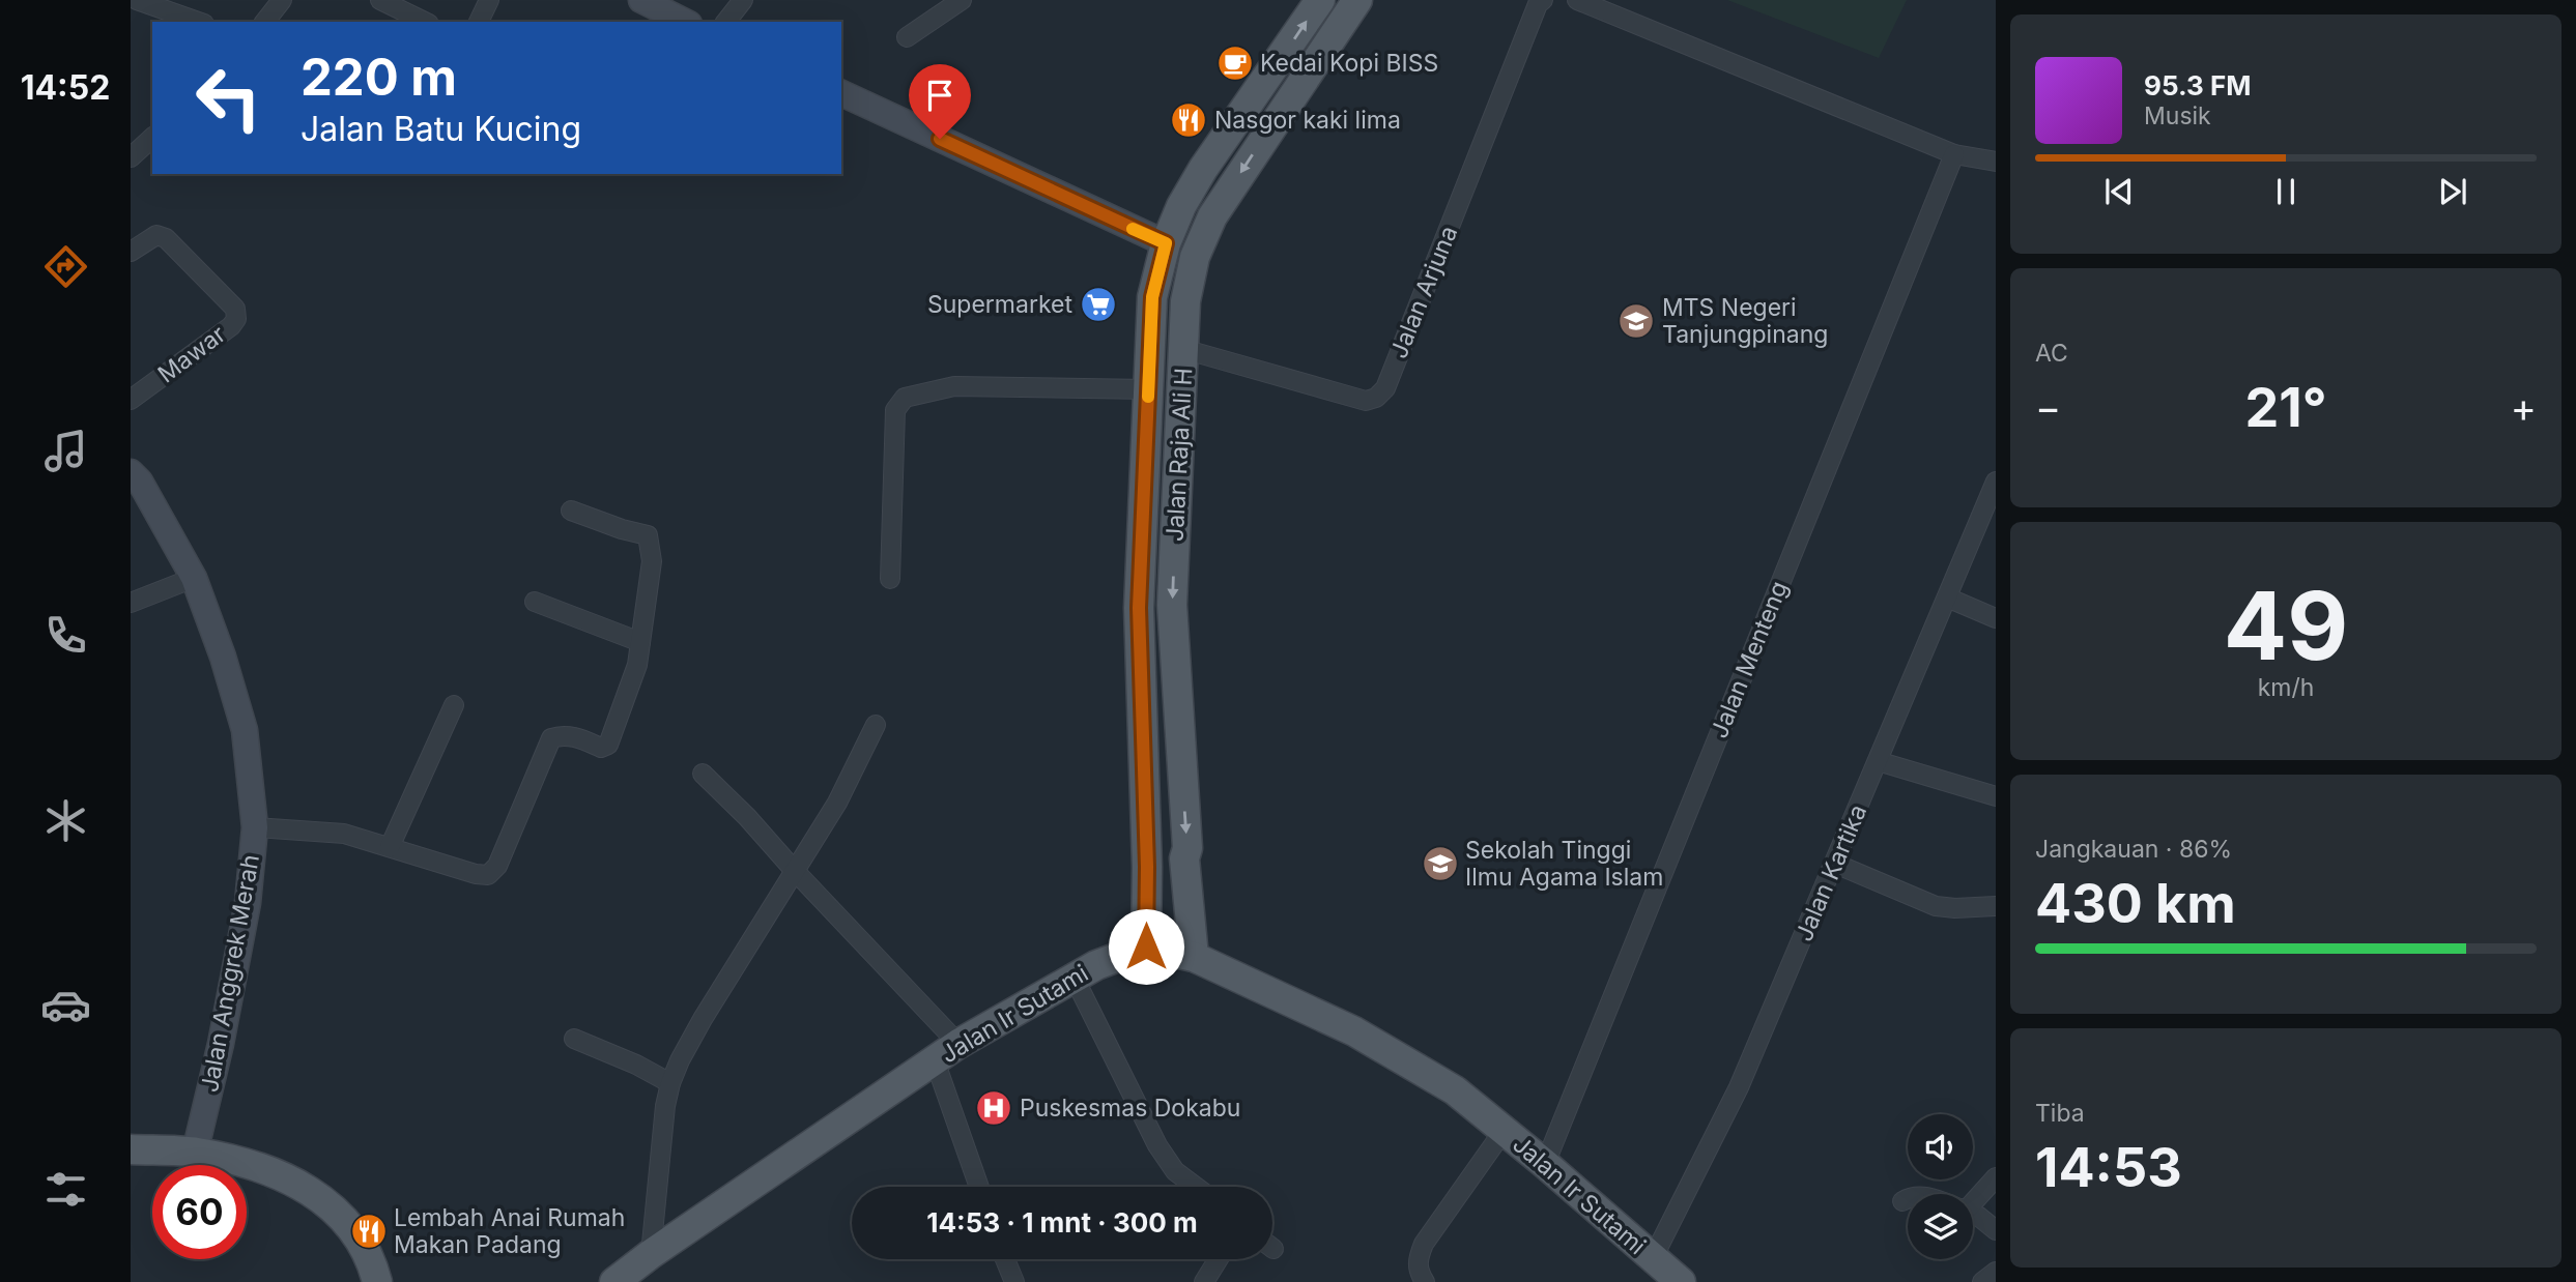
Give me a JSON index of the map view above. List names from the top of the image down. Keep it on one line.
{"streets":{"main road":["Jalan Raja Ali H","Jalan Ir Sutami"],"street":["Jalan Arjuna","Mawar","Jalan Menteng","Jalan Kartika","Jalan Anggrek Merah"]},"crossings":[["Jalan Arjuna","Jalan Raja Ali H"],["Jalan Raja Ali H","Jalan Ir Sutami"],["Jalan Menteng","Jalan Ir Sutami"],["Jalan Kartika","Jalan Ir Sutami"]],"places":{"cafe":["Kedai Kopi BISS"],"restaurant":["Nasgor kaki lima","Lembah Anai Rumah Makan Padang"],"supermarket":["Supermarket"],"school or university":["MTS Negeri Tanjungpinang","Sekolah Tinggi Ilmu Agama Islam"],"hospital":["Puskesmas Dokabu"]},"page":{"tabs":"14:52","turn":["220 m","Jalan Batu Kucing"],"song":["95.3 FM","Musik"],"tile":["AC",["49","km/h"],["Jangkauan · 86%","430 km"],["Tiba","14:53"]],"heat":["−","21°","+"],"limit":"60","trip":"14:53 · 1 mnt · 300 m"}}
